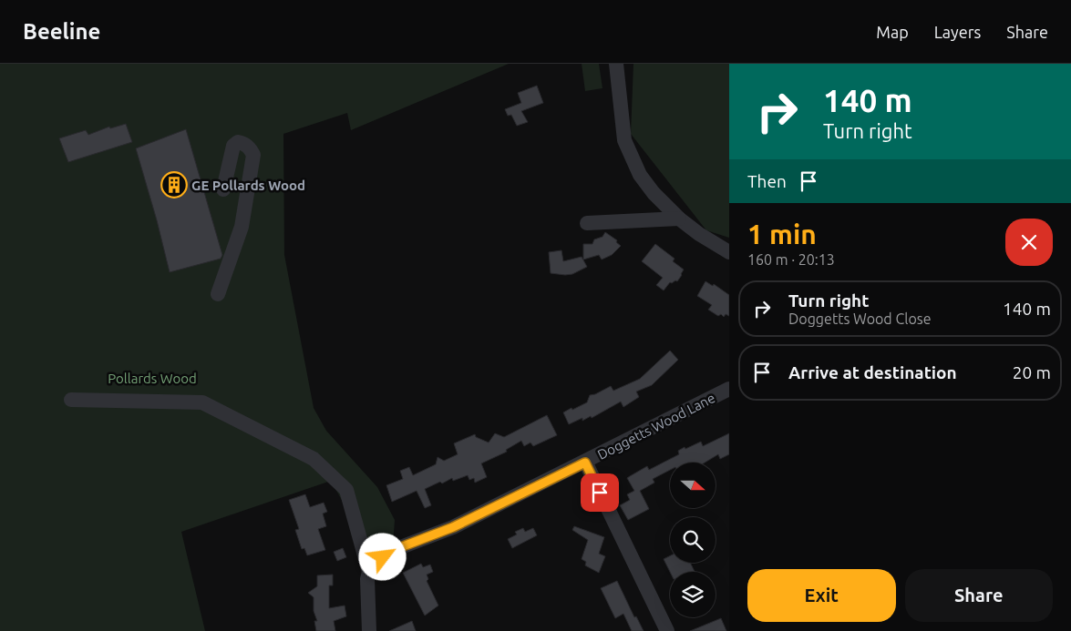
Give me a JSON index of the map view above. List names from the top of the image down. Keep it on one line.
{"streets":{"street":["Doggetts Wood Lane"]},"parks":["Pollards Wood"],"places":{"building":["GE Pollards Wood"]},"north":"right","page":{"header":"Beeline","nav":["Map","Layers","Share"],"turn":["140 m","Turn right"],"then":"Then","heading":["1 min","160 m · 20:13"],"list":[{"name":"Turn right","note":"Doggetts Wood Close","value":"140 m"},{"name":"Arrive at destination","value":"20 m"}],"buttons":["Exit","Share"]}}
